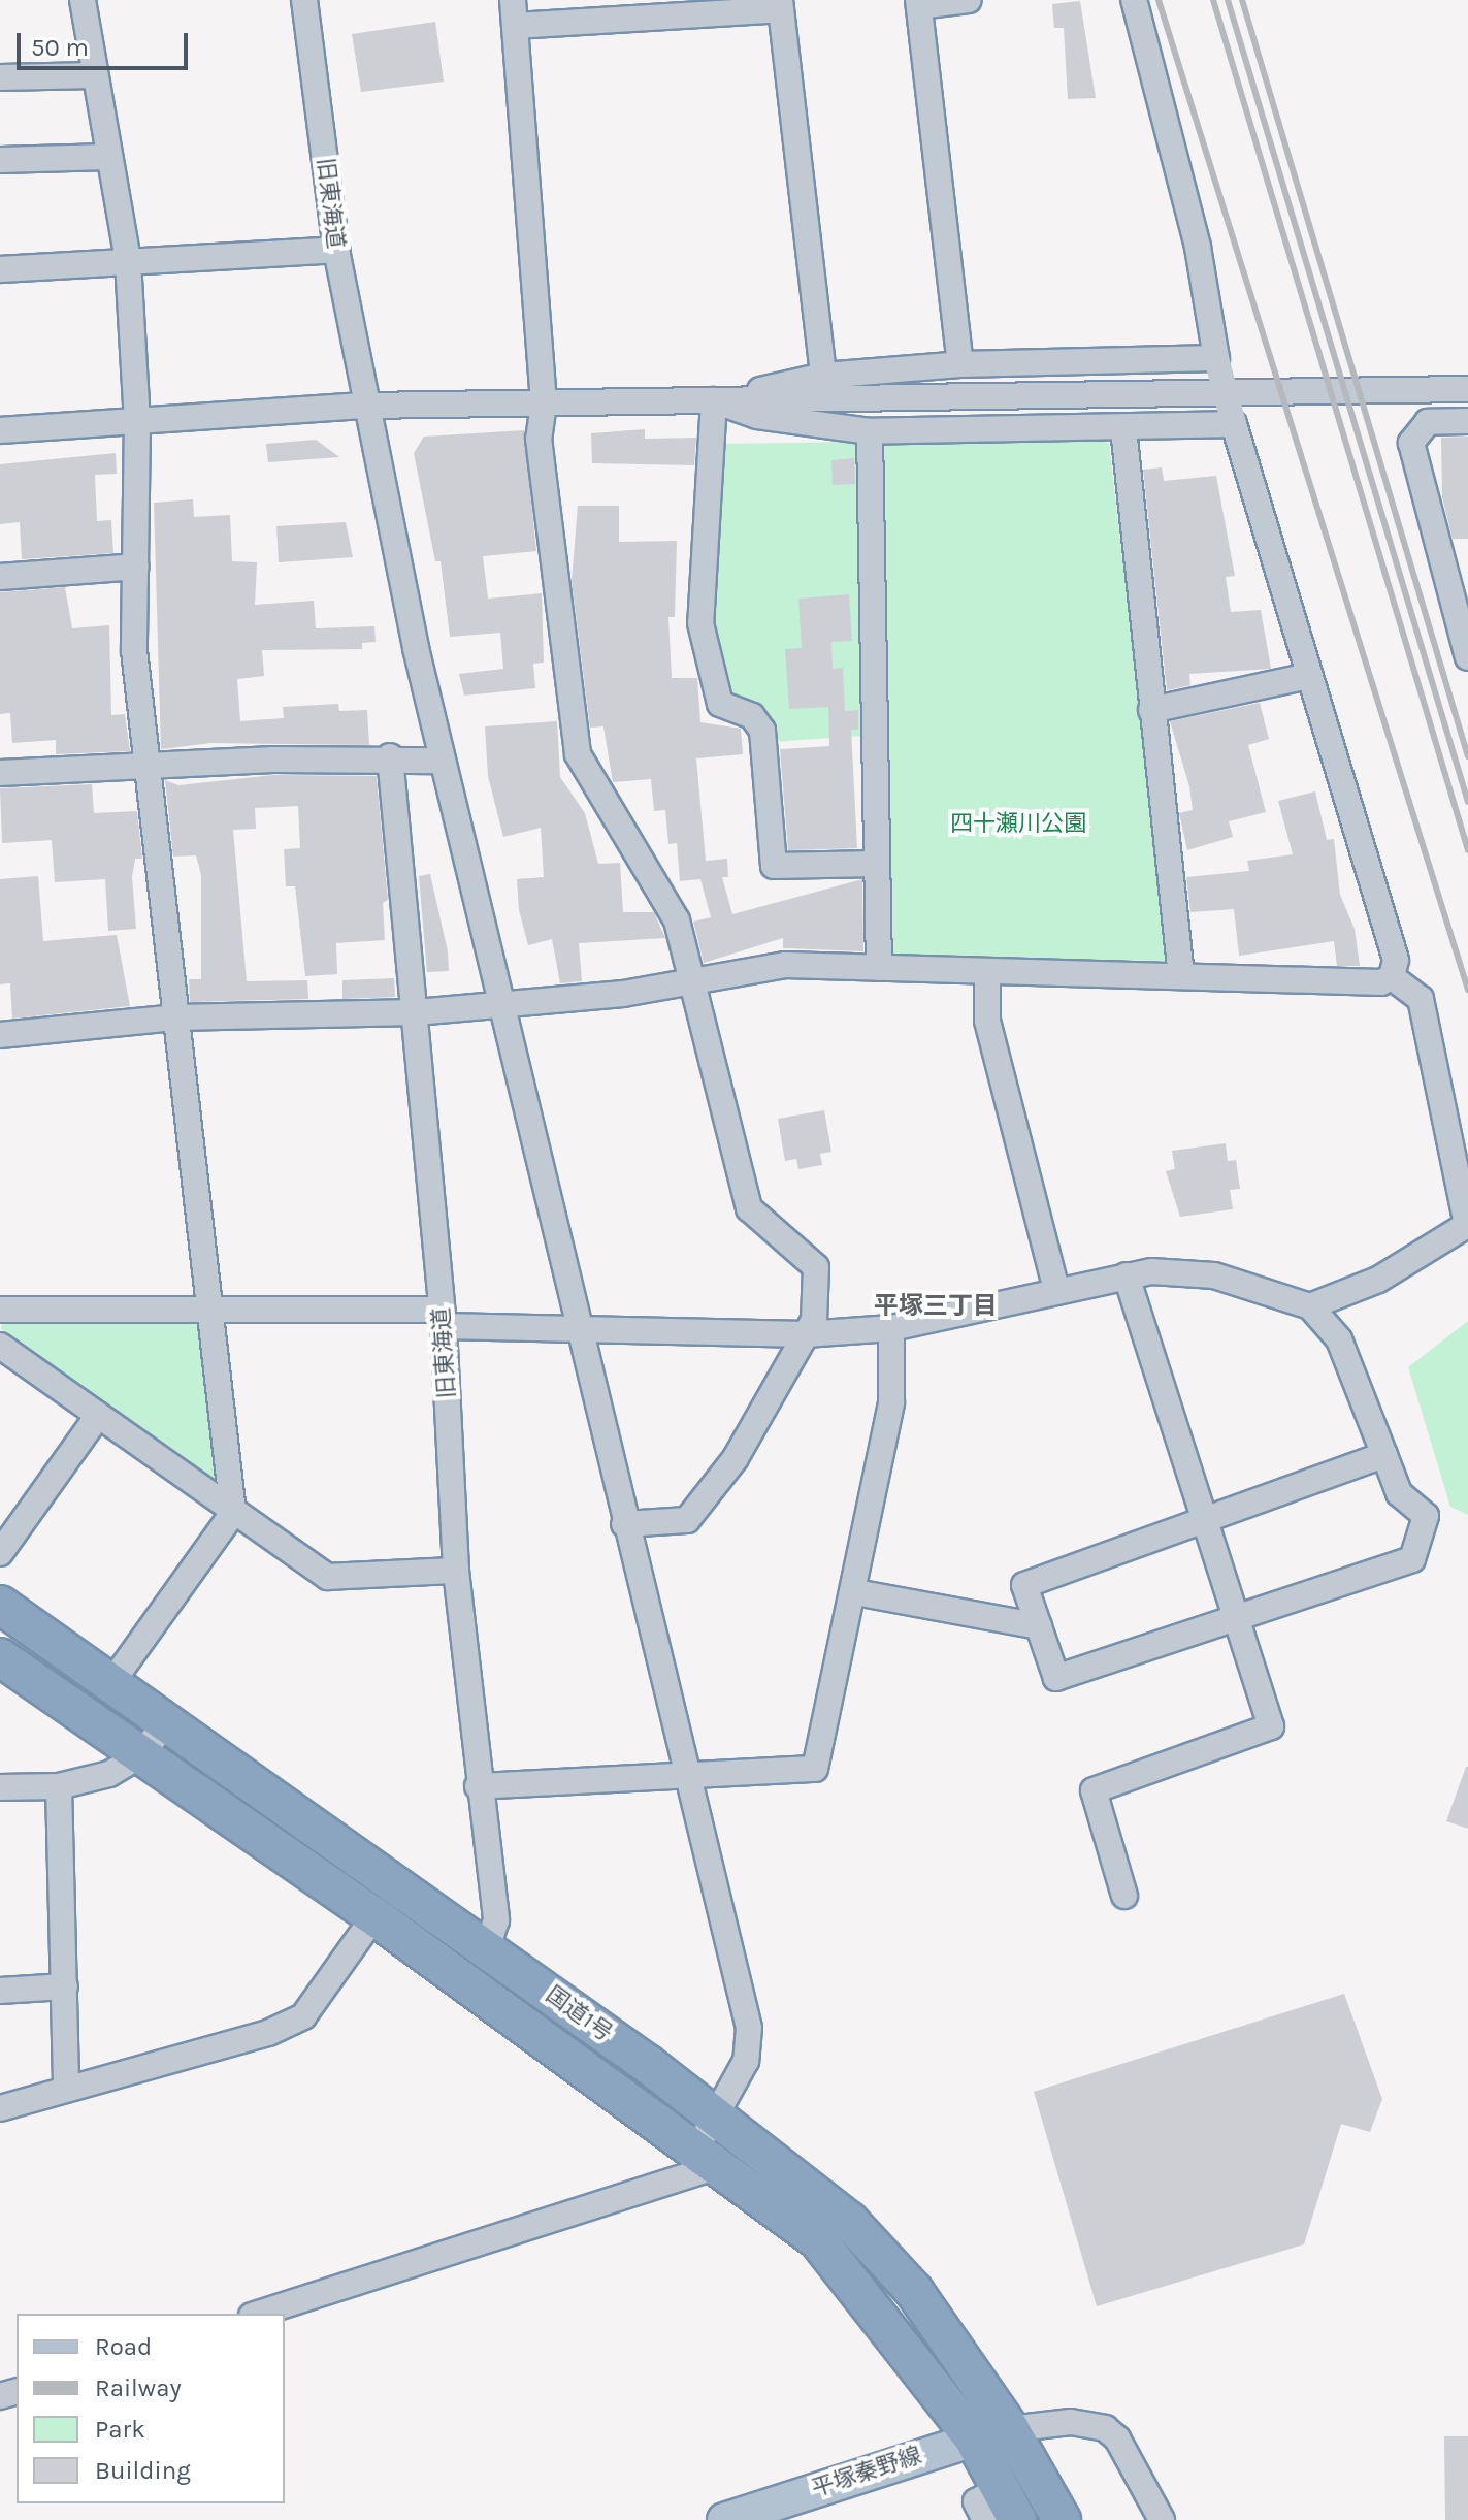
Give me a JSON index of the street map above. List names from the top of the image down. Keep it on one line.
{"streets":{"highway":["国道1号"],"main road":["平塚秦野線"],"street":["旧東海道"]},"crossings":[["旧東海道","国道1号"],["国道1号","平塚秦野線"]],"districts":["平塚三丁目"],"parks":["四十瀬川公園"],"legend":["Road","Railway","Park","Building"],"scale_bar":"50 m"}
